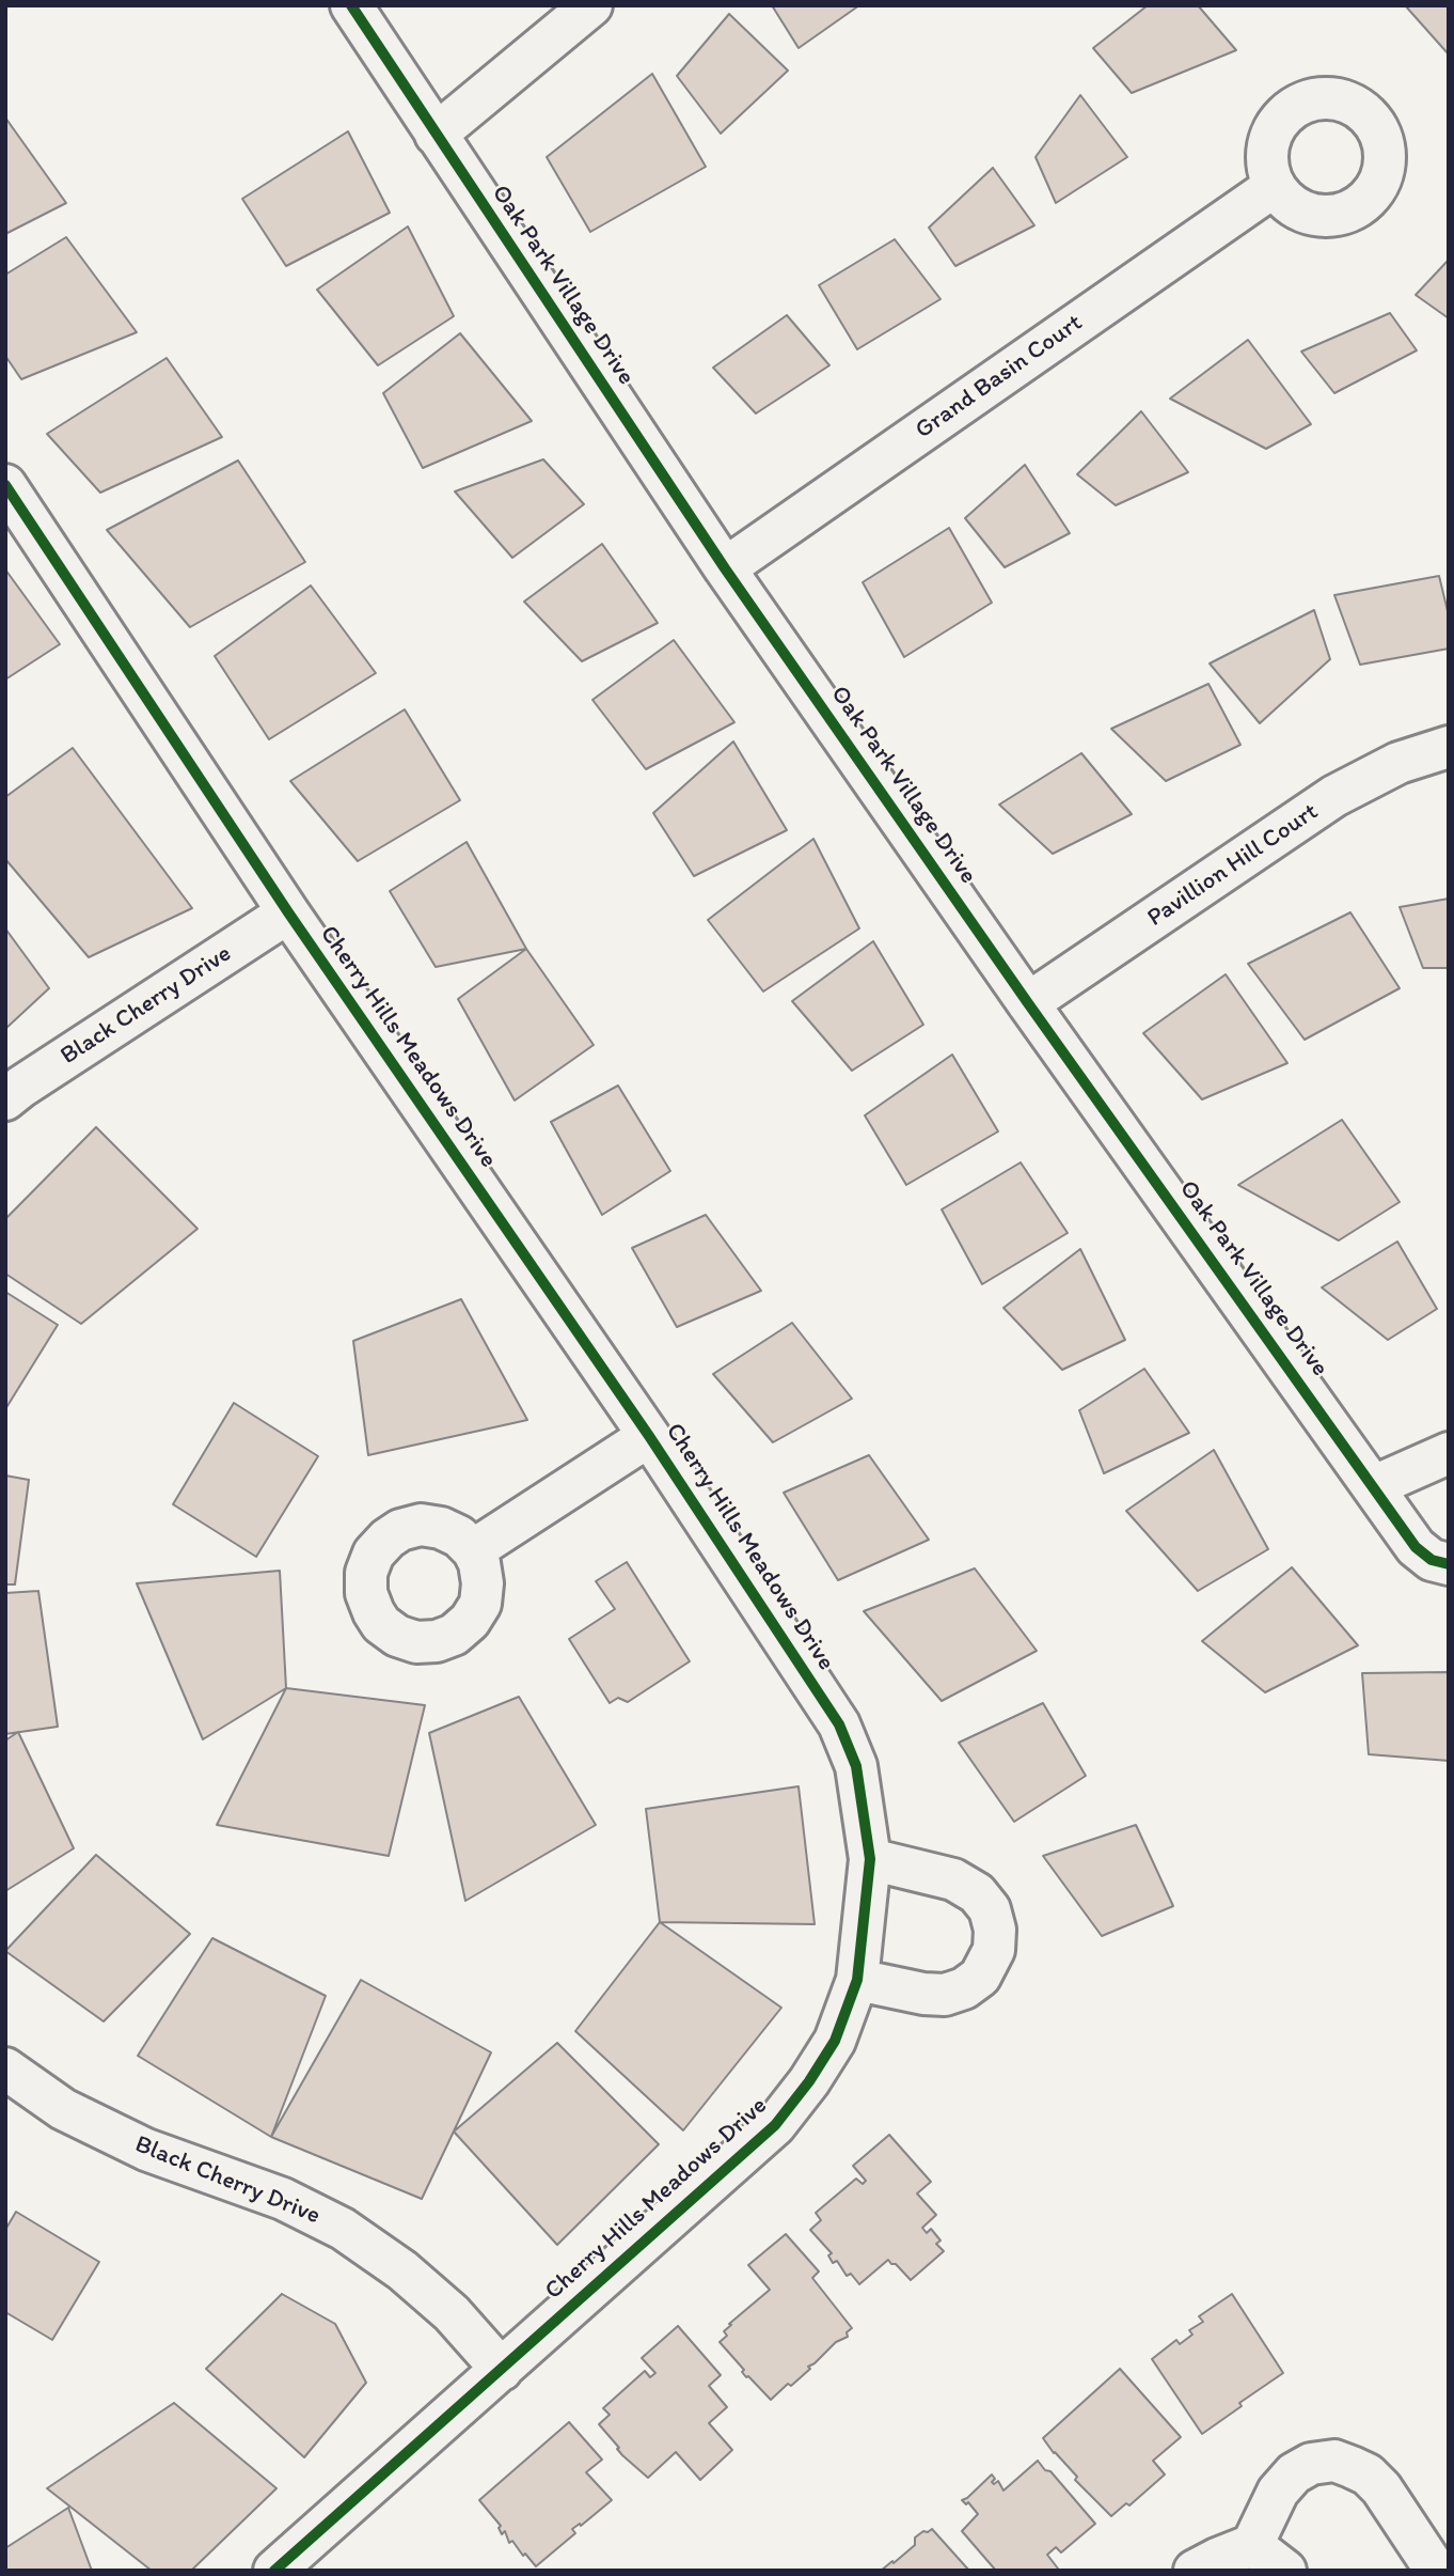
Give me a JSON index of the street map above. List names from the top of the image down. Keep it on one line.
{"streets":{"street":["Oak Park Village Drive","Grand Basin Court","Pavillion Hill Court","Black Cherry Drive","Cherry Hills Meadows Drive"]},"crossings":[["Oak Park Village Drive","Grand Basin Court"],["Oak Park Village Drive","Pavillion Hill Court"],["Black Cherry Drive","Cherry Hills Meadows Drive"]]}
